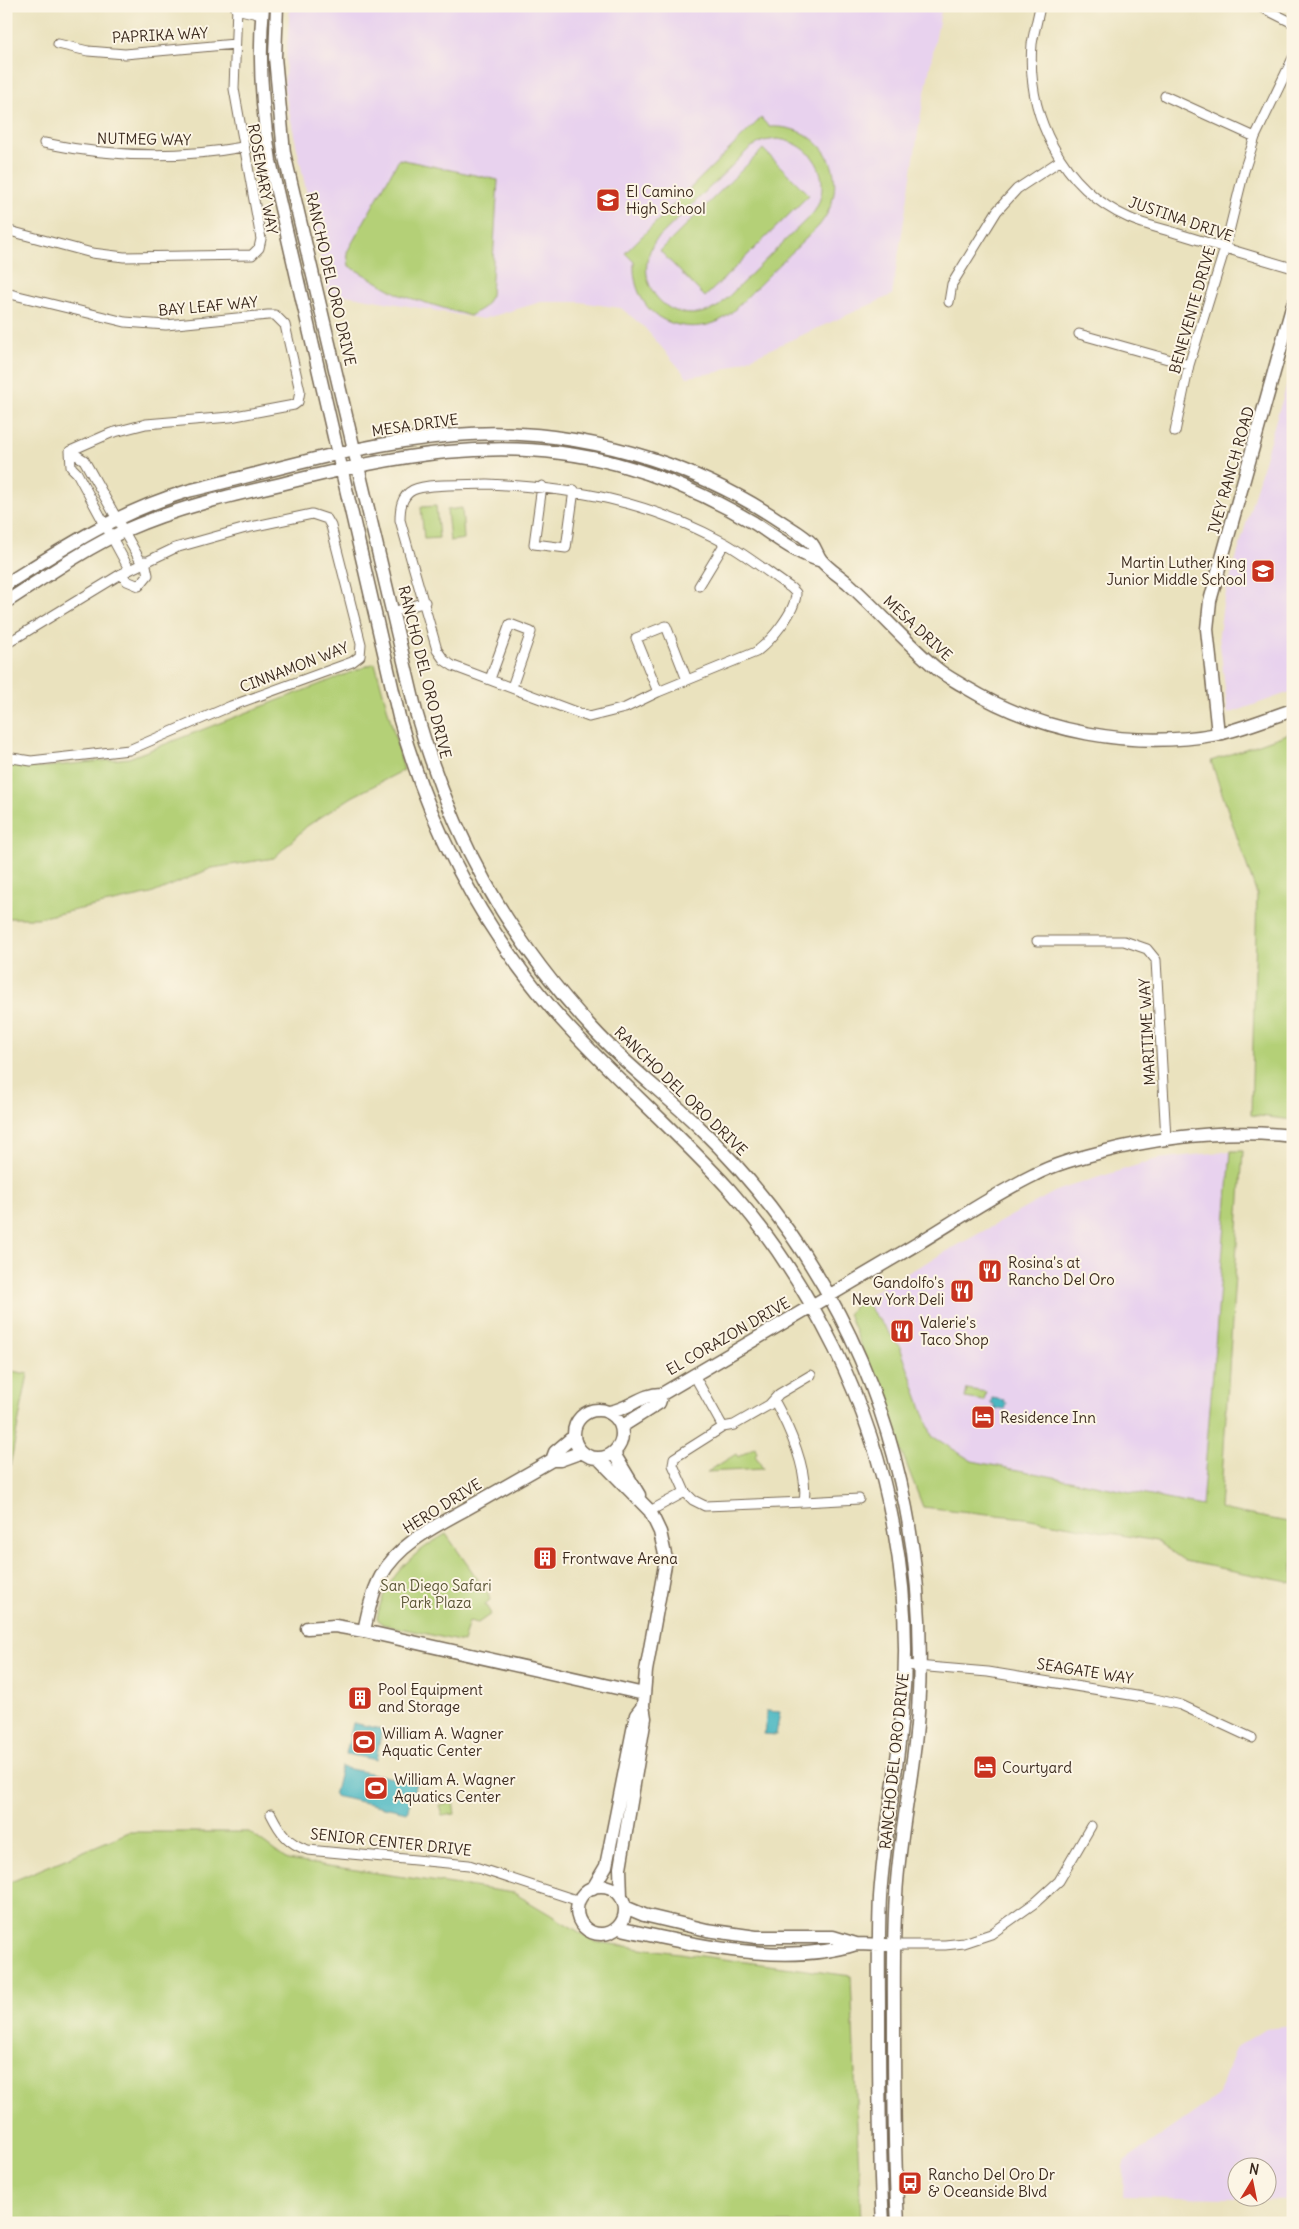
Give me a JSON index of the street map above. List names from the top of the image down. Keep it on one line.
{"streets":{"main road":["RANCHO DEL ORO DRIVE","MESA DRIVE","IVEY RANCH ROAD","EL CORAZON DRIVE","HERO DRIVE"],"street":["PAPRIKA WAY","NUTMEG WAY","ROSEMARY WAY","JUSTINA DRIVE","BAY LEAF WAY","BENEVENTE DRIVE","CINNAMON WAY","MARITIME WAY","SEAGATE WAY","SENIOR CENTER DRIVE"]},"crossings":[["PAPRIKA WAY","ROSEMARY WAY"],["NUTMEG WAY","ROSEMARY WAY"],["JUSTINA DRIVE","BENEVENTE DRIVE"],["RANCHO DEL ORO DRIVE","MESA DRIVE"],["RANCHO DEL ORO DRIVE","EL CORAZON DRIVE"],["RANCHO DEL ORO DRIVE","SEAGATE WAY"],["MESA DRIVE","IVEY RANCH ROAD"],["MARITIME WAY","EL CORAZON DRIVE"],["EL CORAZON DRIVE","HERO DRIVE"]],"parks":["San Diego Safari Park Plaza"],"places":{"school or university":["El Camino High School","Martin Luther King Junior Middle School"],"restaurant":["Rosina's at Rancho Del Oro","Gandolfo's New York Deli","Valerie's Taco Shop"],"hotel":["Residence Inn","Courtyard"],"building":["Frontwave Arena","Pool Equipment and Storage"],"sports":["William A. Wagner Aquatic Center","William A. Wagner Aquatics Center"],"bus stop":["Rancho Del Oro Dr & Oceanside Blvd"]},"north":"top"}
